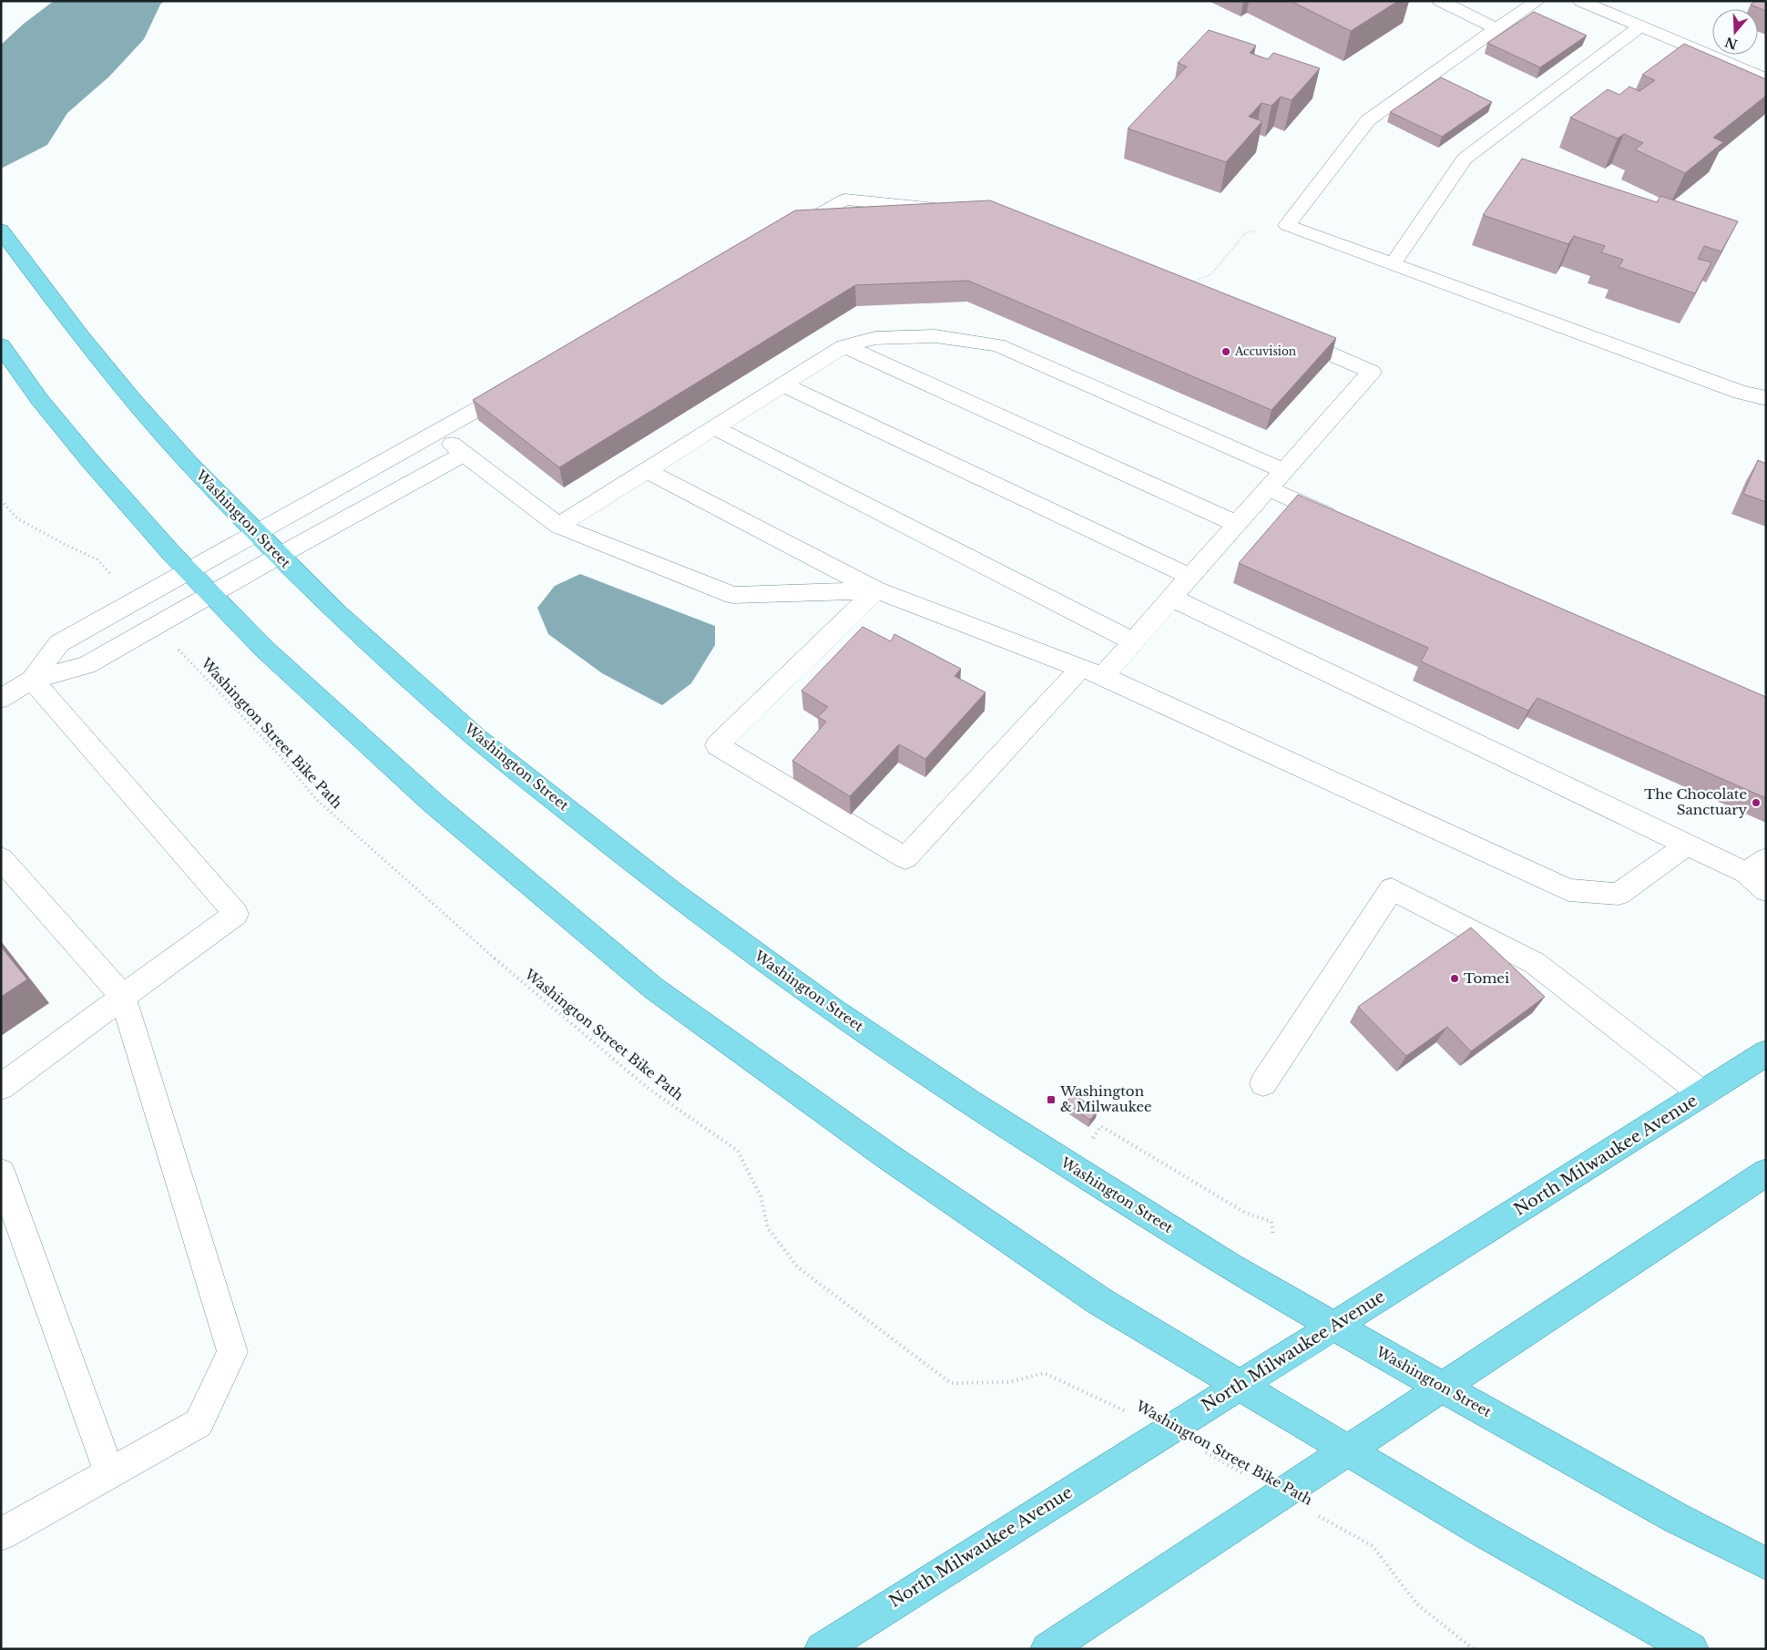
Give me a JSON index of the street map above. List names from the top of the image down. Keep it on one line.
{"streets":{"main road":["Washington Street","North Milwaukee Avenue"],"path":["Washington Street Bike Path"]},"crossings":[["Washington Street","North Milwaukee Avenue"],["Washington Street Bike Path","North Milwaukee Avenue"]],"places":{"other":["Accuvision","The Chocolate Sanctuary","Tomei"],"transit":["Washington & Milwaukee"]},"north":"bottom"}
